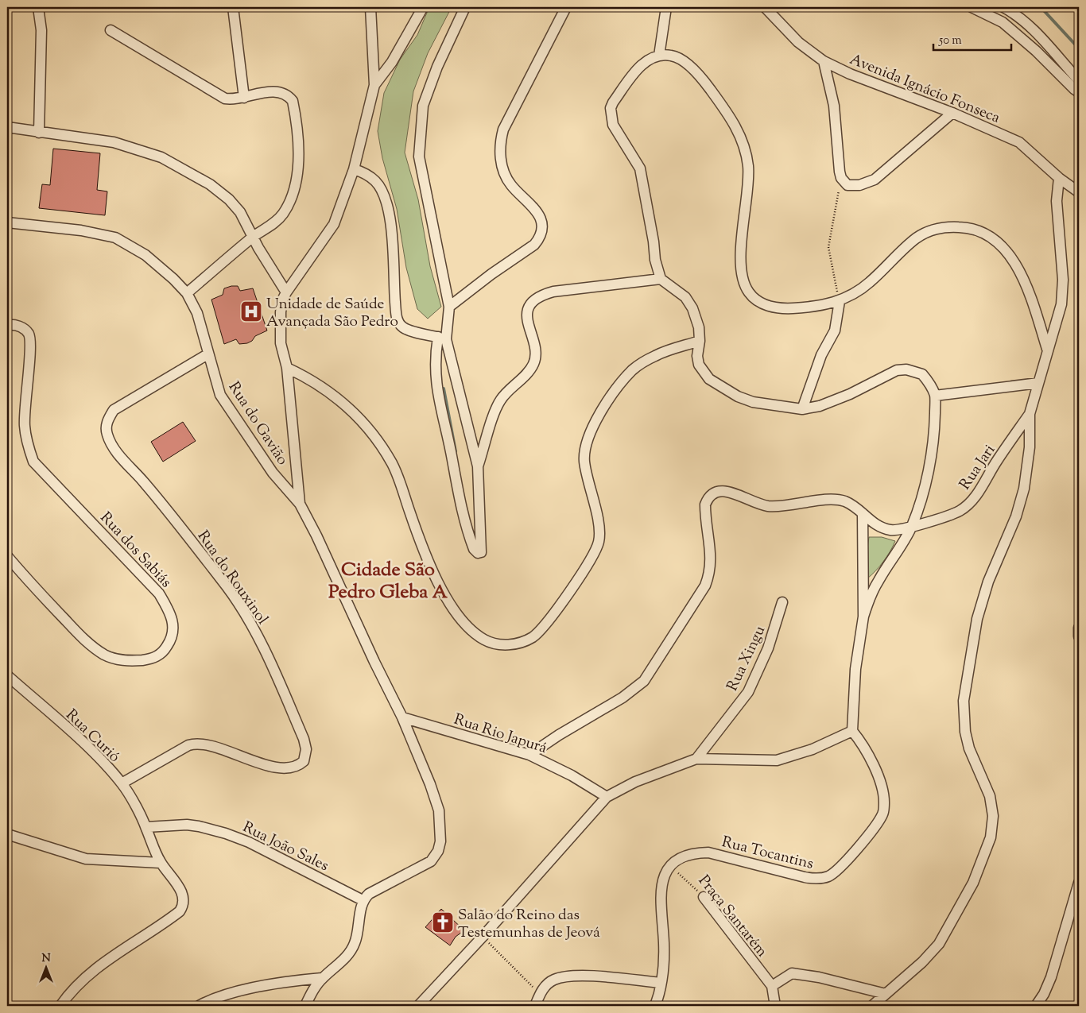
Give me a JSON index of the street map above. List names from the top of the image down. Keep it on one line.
{"streets":{"street":["Avenida Ignácio Fonseca","Rua do Gavião","Rua Jari","Rua dos Sabiás","Rua do Rouxinol","Rua Xingu","Rua Rio Japurá","Rua Curió","Rua João Sales","Rua Tocantins","Praça Santarém"]},"crossings":[["Rua do Gavião","Rua do Rouxinol"],["Rua Jari","Rua Rio Japurá"],["Rua do Rouxinol","Rua Curió"],["Rua Curió","Rua João Sales"],["Rua Tocantins","Praça Santarém"]],"districts":["Cidade São Pedro Gleba A"],"places":{"hospital":["Unidade de Saúde Avançada São Pedro"],"church":["Salão do Reino das Testemunhas de Jeová"]},"scale_bar":"50 m","north":"top"}
